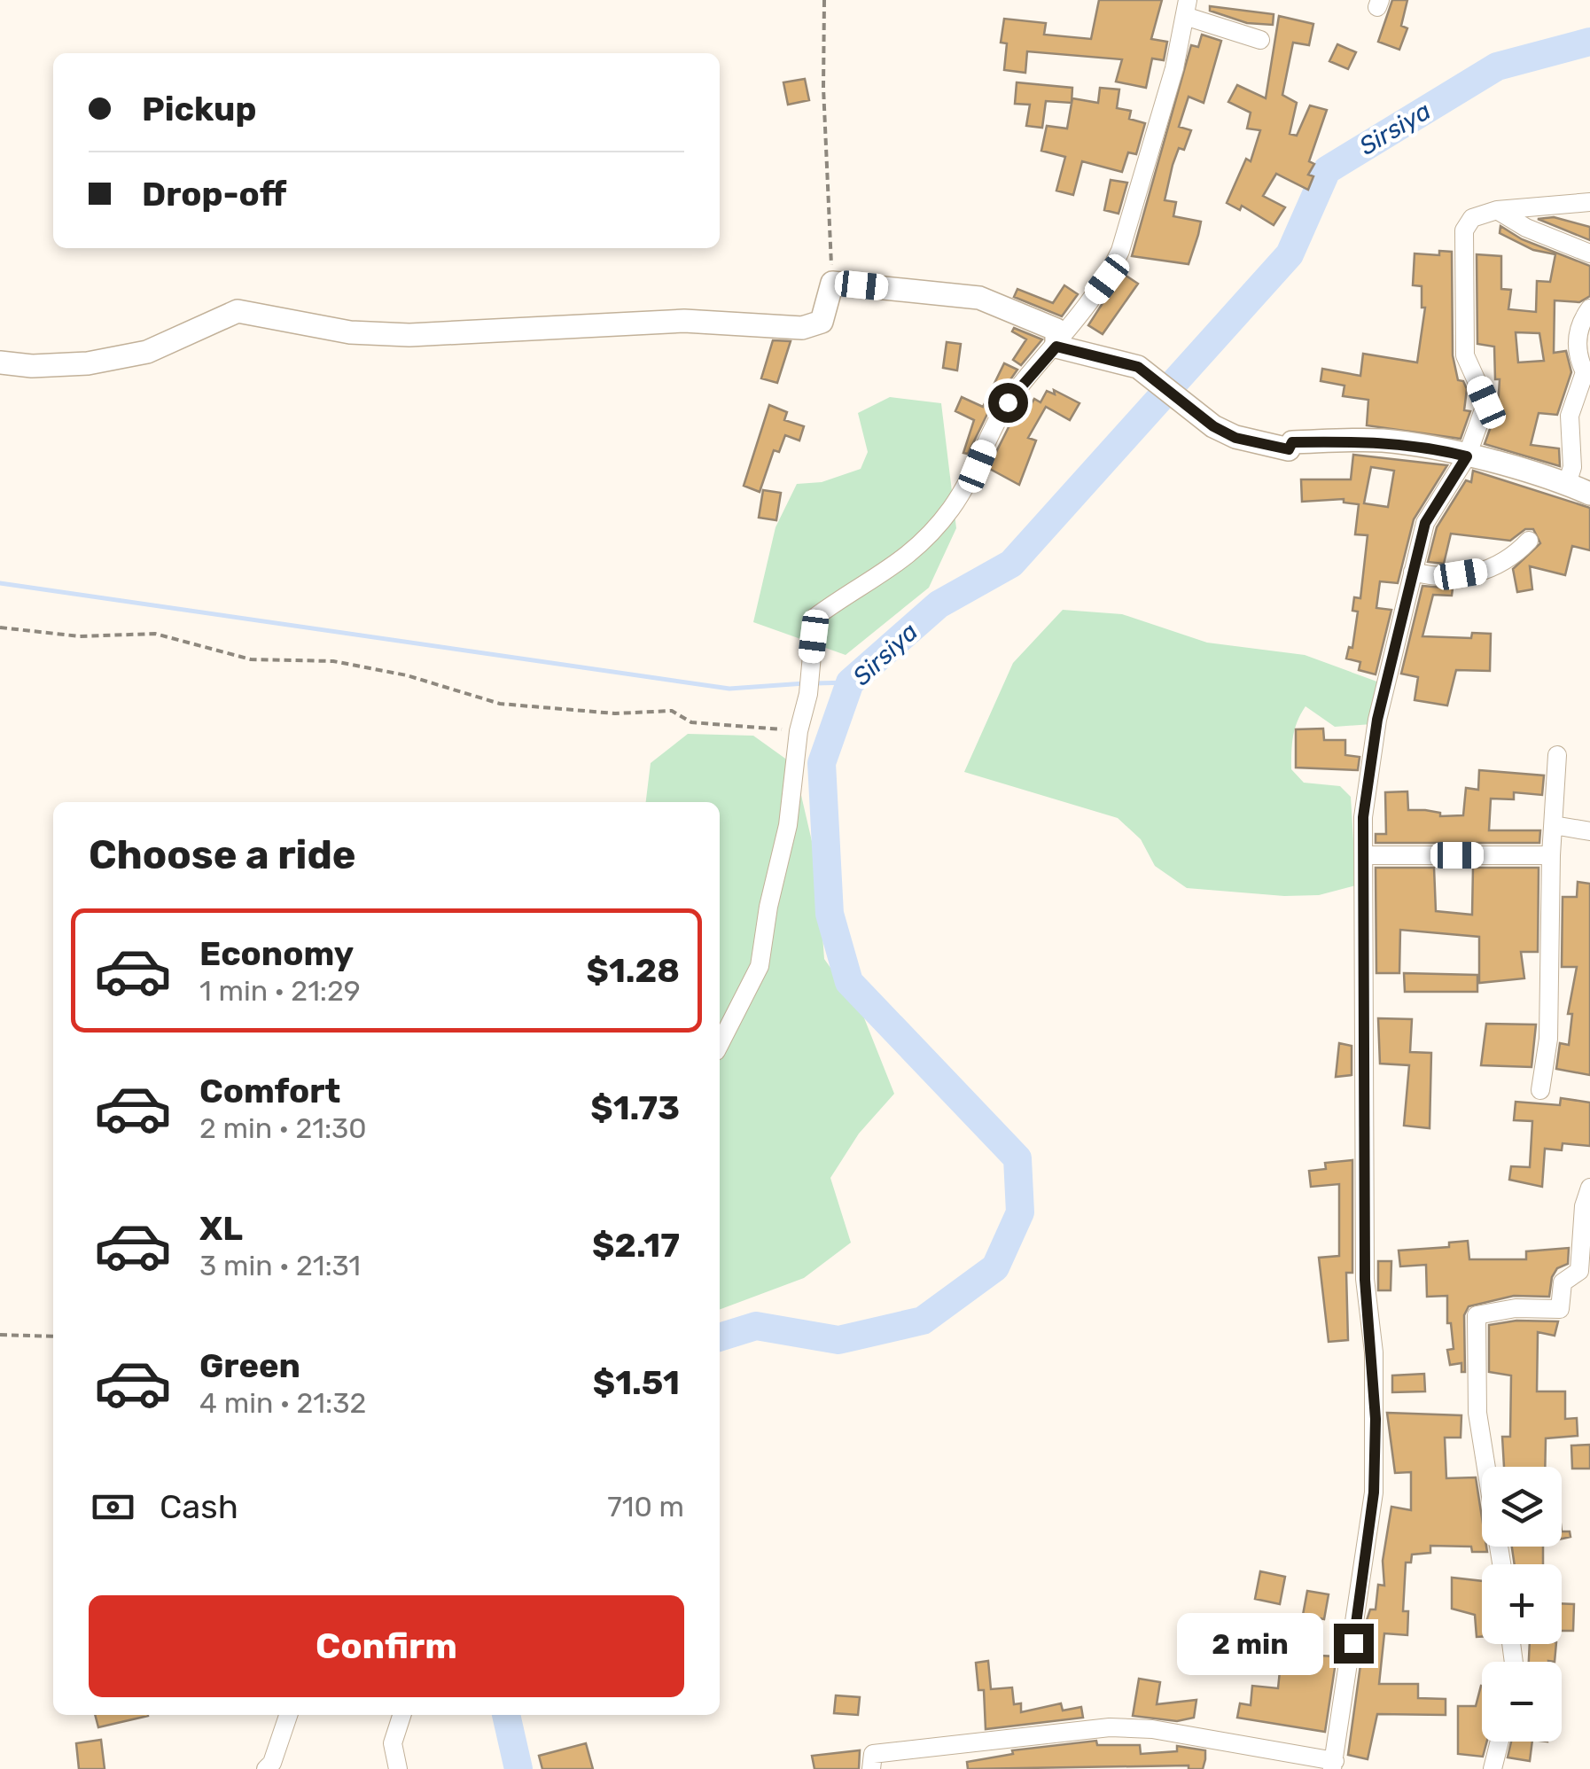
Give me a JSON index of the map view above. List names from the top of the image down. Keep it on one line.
{"water":["Sirsiya"],"page":{"banner":["Pickup","Drop-off"],"heading":"Choose a ride","list":[{"name":"Economy","note":"1 min · 21:29","value":"$1.28"},{"name":"Comfort","note":"2 min · 21:30","value":"$1.73"},{"name":"XL","note":"3 min · 21:31","value":"$2.17"},{"name":"Green","note":"4 min · 21:32","value":"$1.51"}],"pay":["Cash","710 m"],"map_buttons":["+","−"],"buttons":"Confirm","bubble":"2 min"}}
